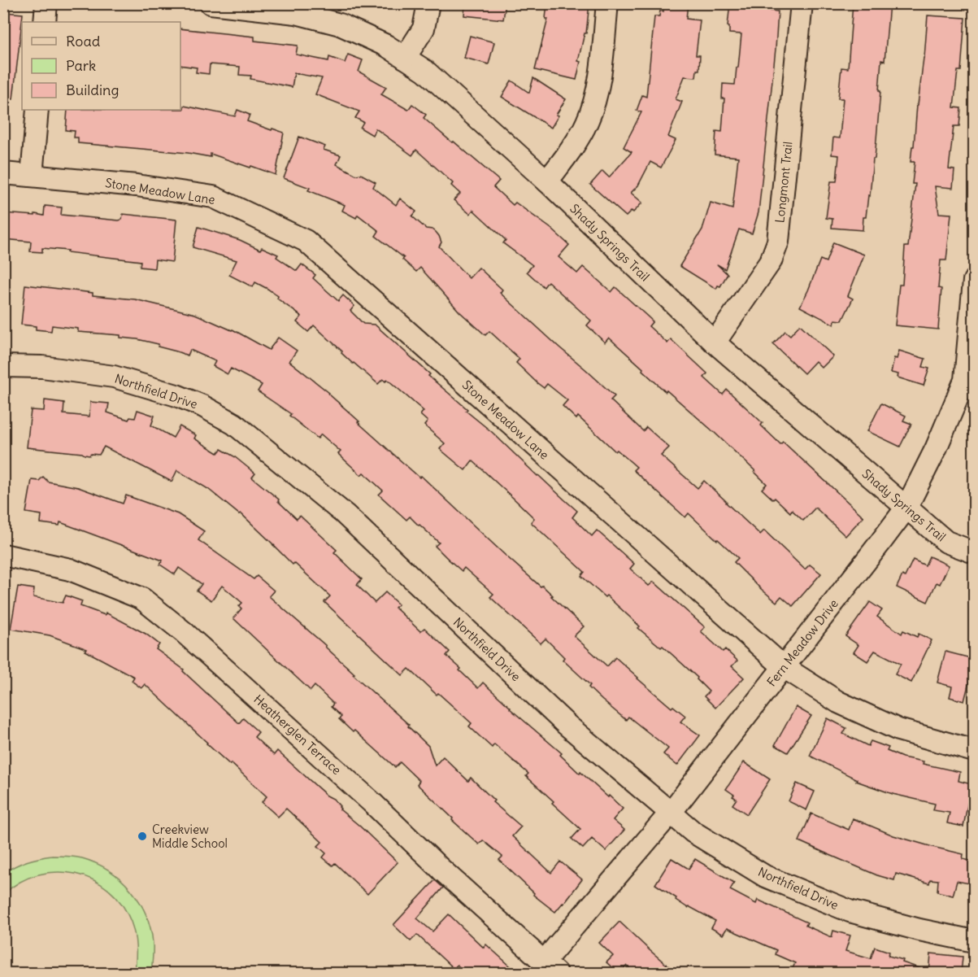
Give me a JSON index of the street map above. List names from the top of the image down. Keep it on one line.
{"streets":{"street":["Longmont Trail","Stone Meadow Lane","Shady Springs Trail","Northfield Drive","Fern Meadow Drive","Heatherglen Terrace"]},"crossings":[["Longmont Trail","Shady Springs Trail"],["Stone Meadow Lane","Fern Meadow Drive"],["Shady Springs Trail","Fern Meadow Drive"],["Northfield Drive","Fern Meadow Drive"],["Fern Meadow Drive","Heatherglen Terrace"]],"places":["Creekview Middle School"],"legend":["Road","Park","Building"]}
